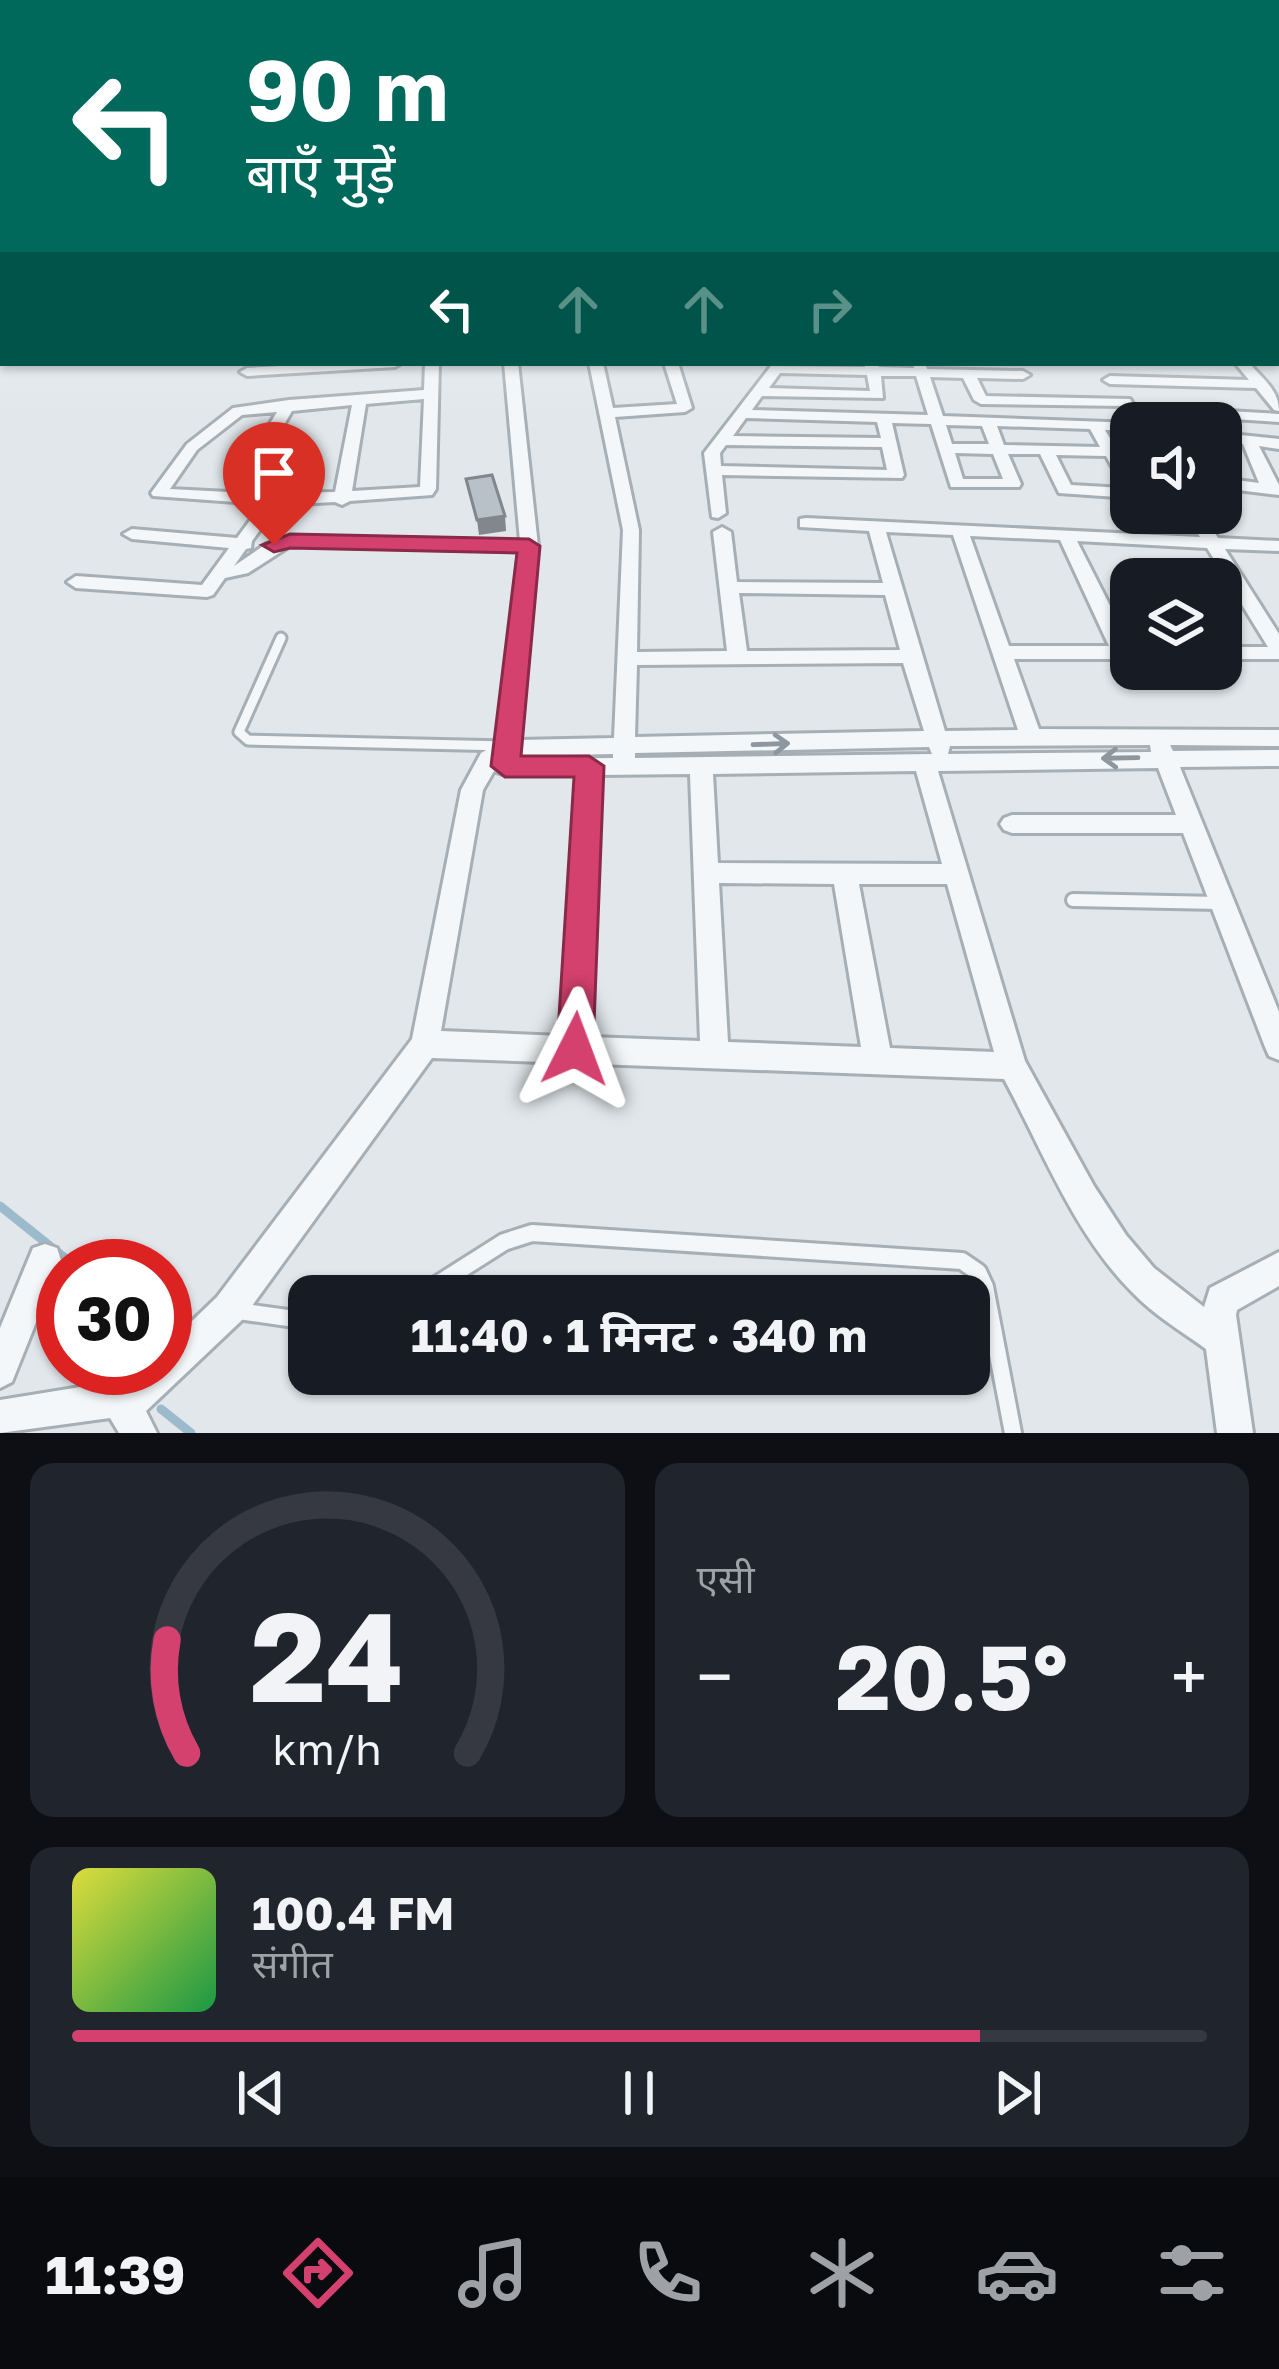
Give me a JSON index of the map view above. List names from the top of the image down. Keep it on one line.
{"page":{"turn":["90 m","बाएँ मुड़ें"],"limit":"30","trip":"11:40 · 1 मिनट · 340 m","tile":"एसी","heat":["−","20.5°","+"],"song":["100.4 FM","संगीत"],"tabs":"11:39","gauge":["24","km/h"]}}
